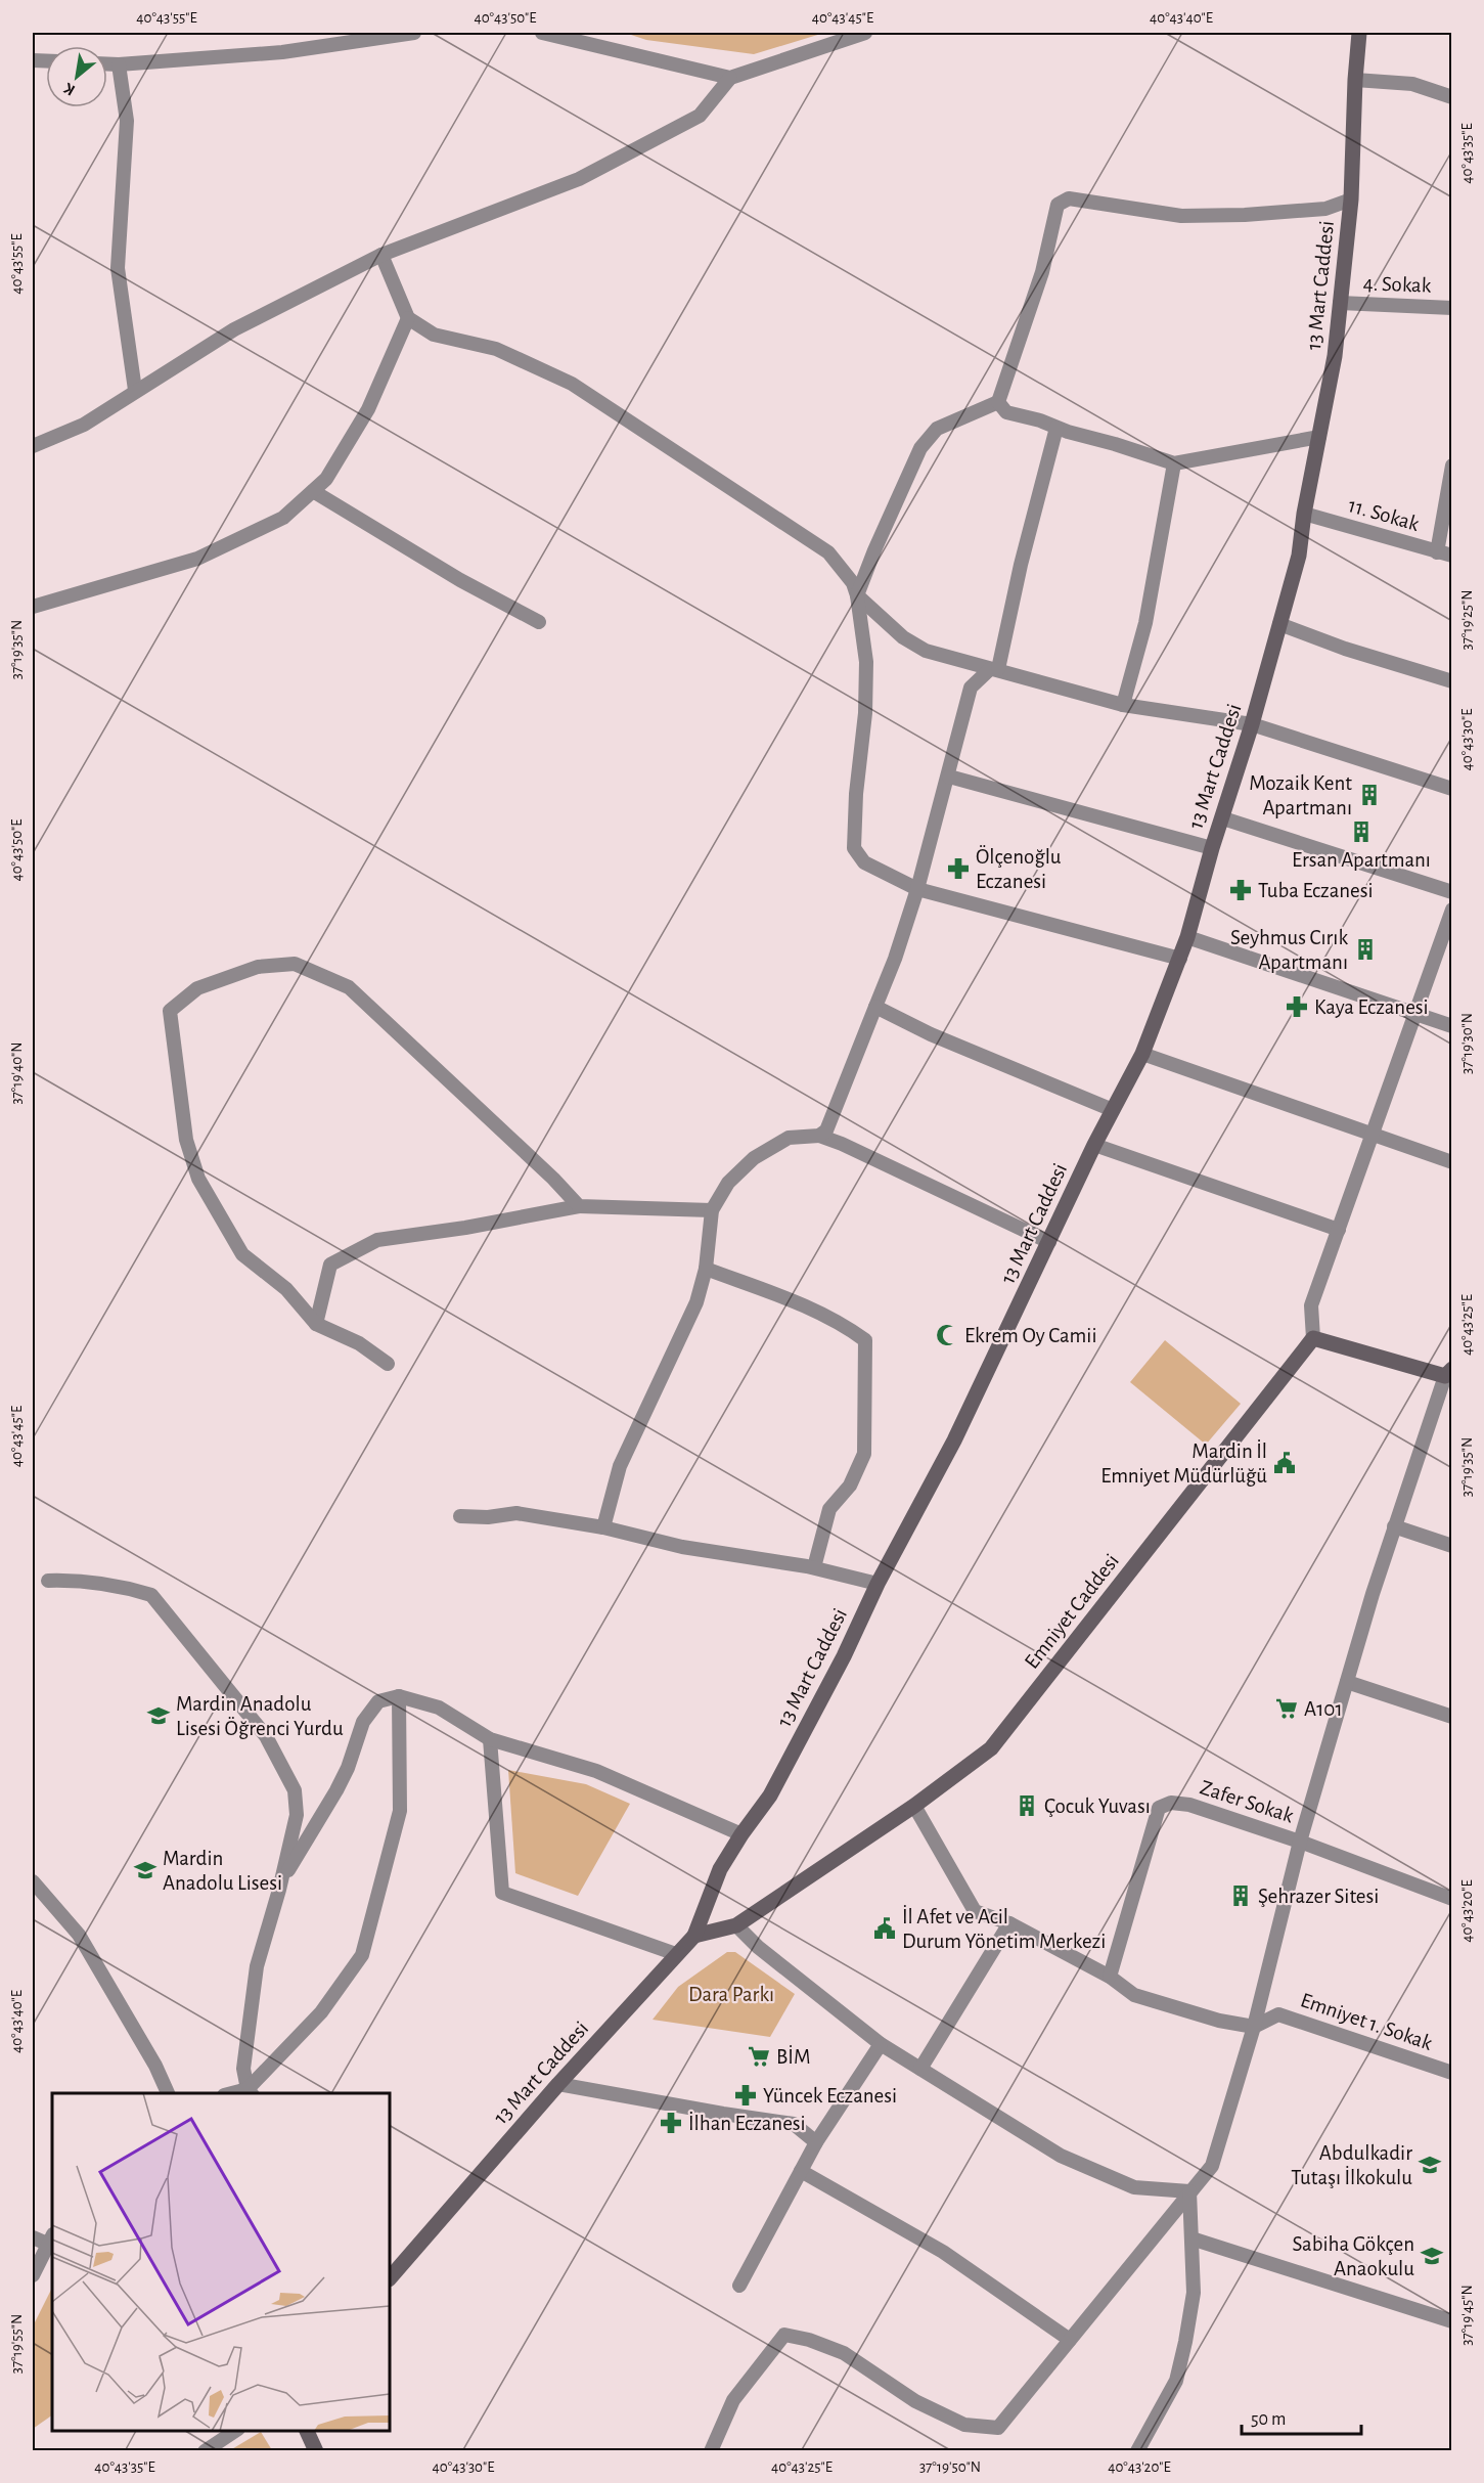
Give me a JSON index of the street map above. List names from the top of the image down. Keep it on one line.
{"streets":{"street":["4. Sokak","13 Mart Caddesi","11. Sokak","Emniyet Caddesi","Zafer Sokak","Emniyet 1. Sokak"]},"crossings":[["4. Sokak","13 Mart Caddesi"],["13 Mart Caddesi","11. Sokak"],["13 Mart Caddesi","Emniyet Caddesi"]],"parks":["Dara Parkı"],"places":{"building":["Mozaik Kent Apartmanı","Ersan Apartmanı","Seyhmus Cırık Apartmanı","Çocuk Yuvası","Şehrazer Sitesi"],"pharmacy":["Ölçenoğlu Eczanesi","Tuba Eczanesi","Kaya Eczanesi","Yüncek Eczanesi","İlhan Eczanesi"],"mosque":["Ekrem Oy Camii"],"public building":["Mardin İl Emniyet Müdürlüğü","İl Afet ve Acil Durum Yönetim Merkezi"],"supermarket":["A101","BİM"],"school or university":["Mardin Anadolu Lisesi Öğrenci Yurdu","Mardin Anadolu Lisesi","Abdulkadir Tutaşı İlkokulu","Sabiha Gökçen Anaokulu"]},"scale_bar":"50 m","north":"bottom left","coordinates":["40°43'55\"E","40°43'50\"E","40°43'45\"E","40°43'40\"E","40°43'35\"E","37°19'25\"N","37°19'35\"N","40°43'30\"E","37°19'30\"N","37°19'40\"N","40°43'25\"E","40°43'20\"E","37°19'45\"N","37°19'55\"N","37°19'50\"N"]}
